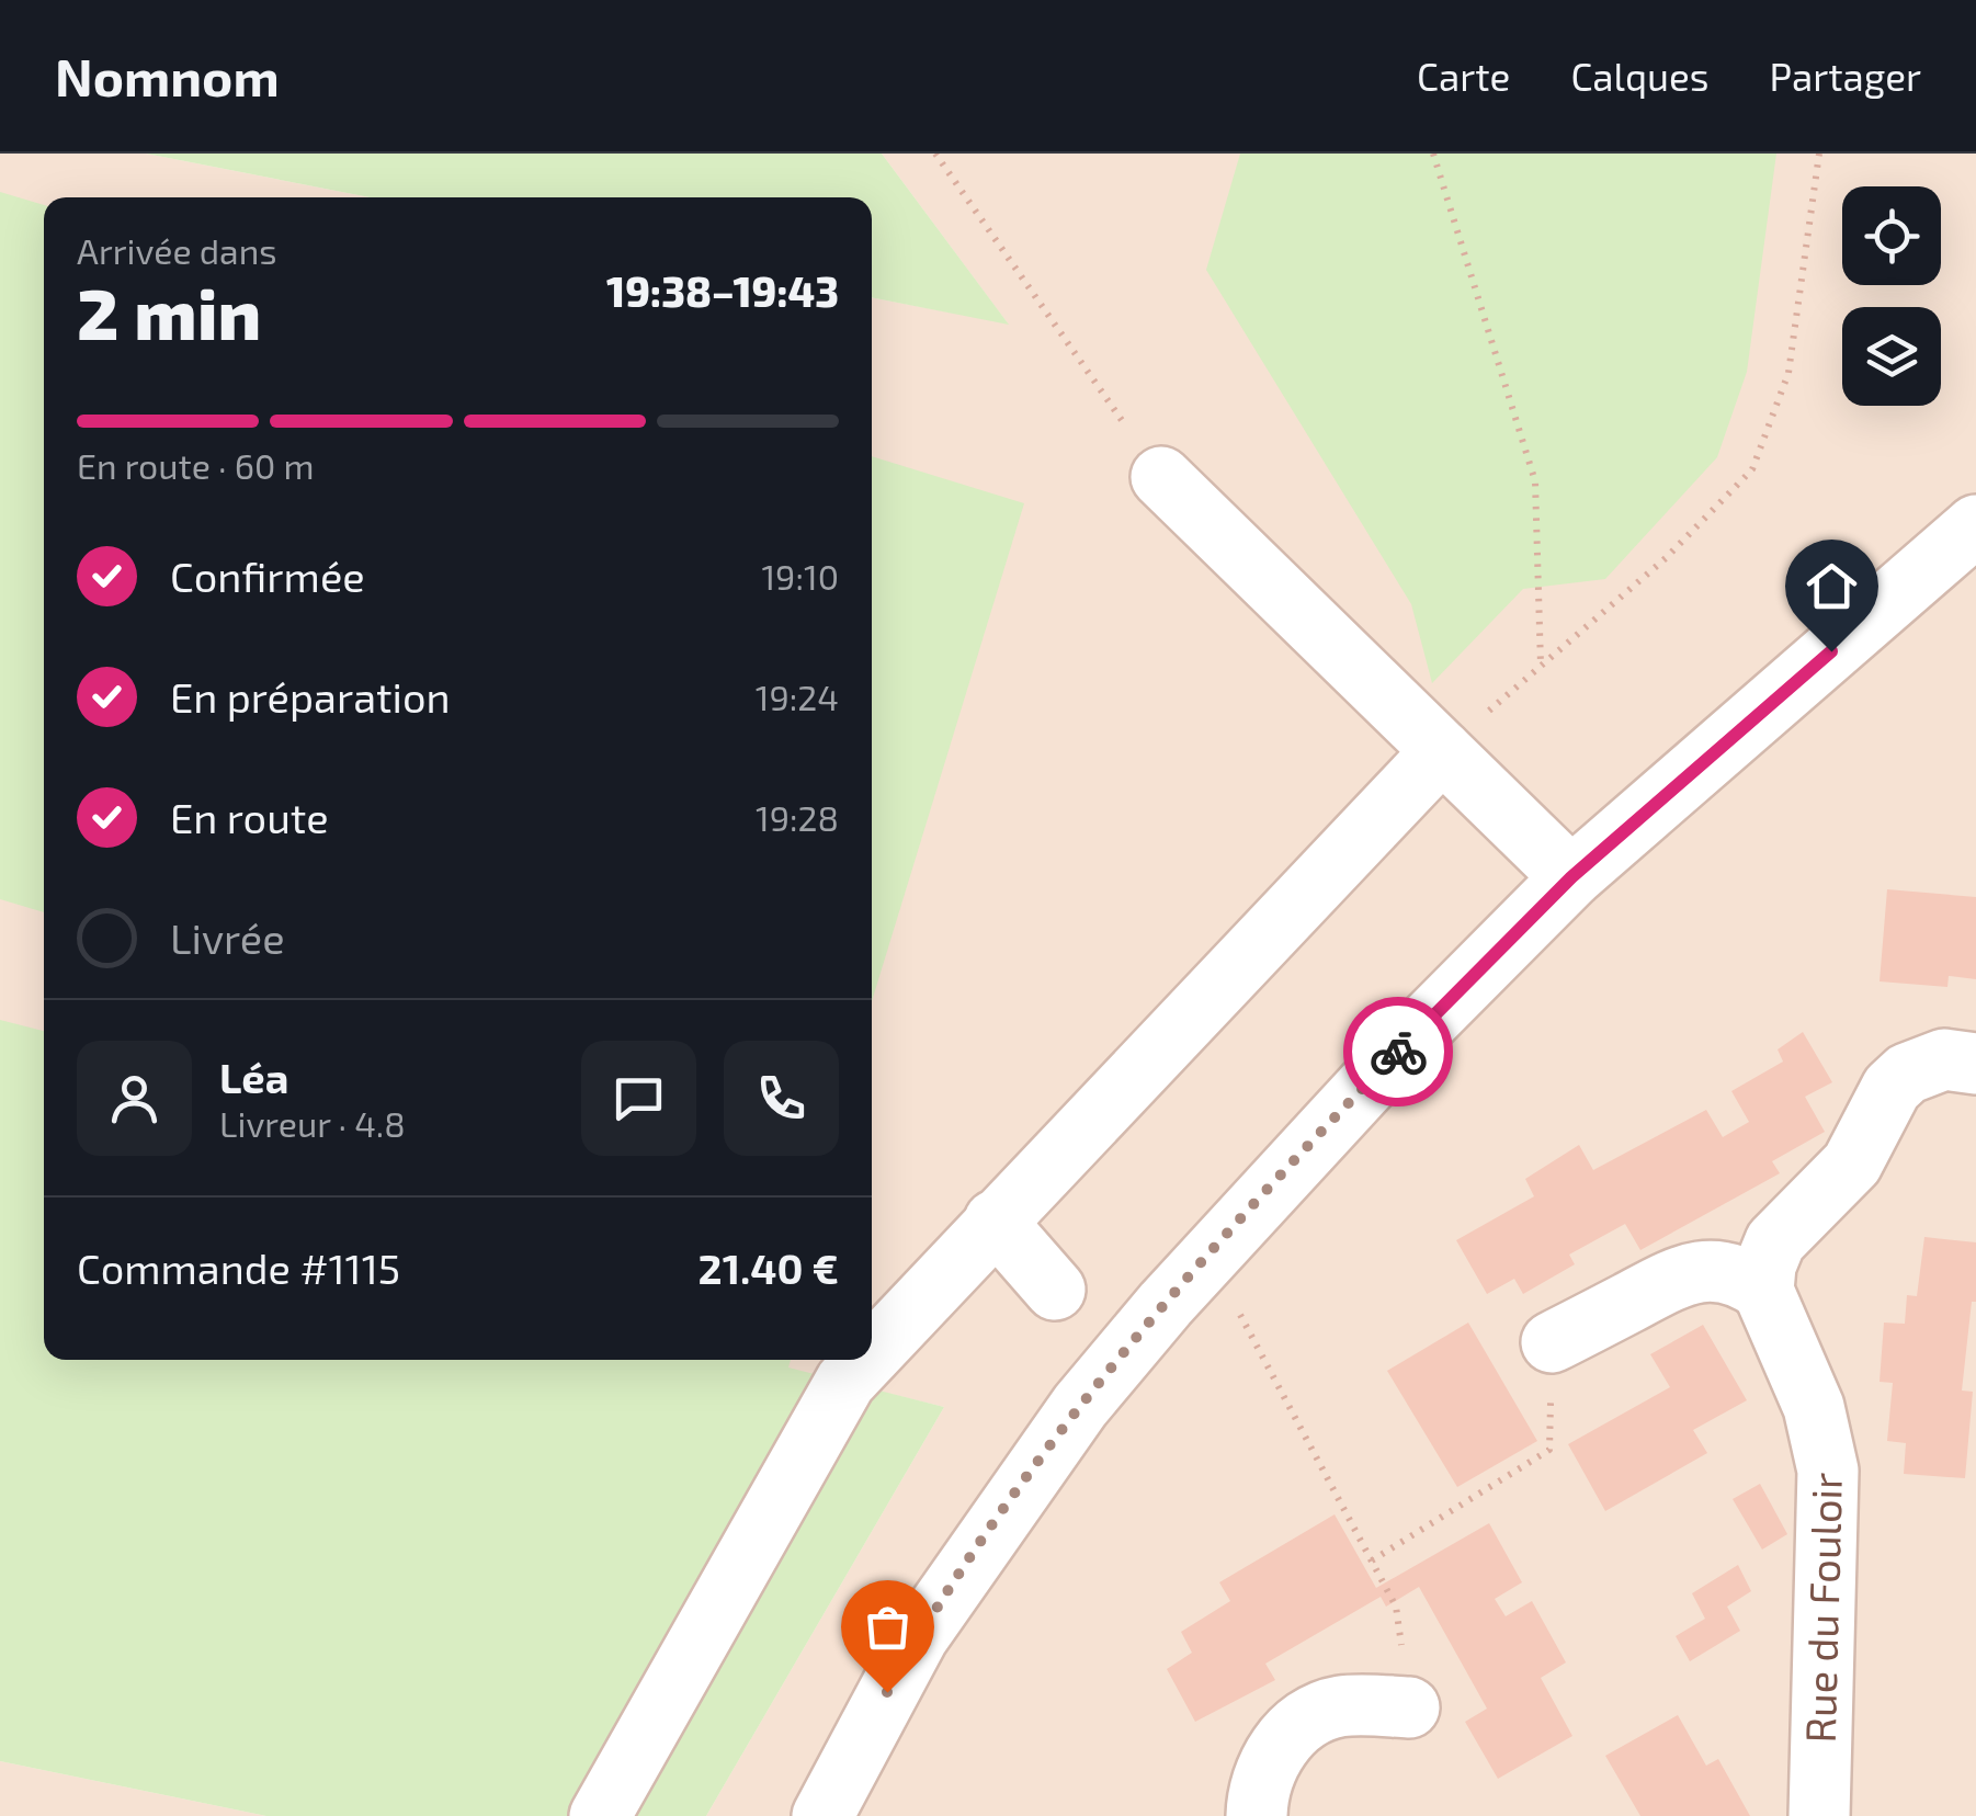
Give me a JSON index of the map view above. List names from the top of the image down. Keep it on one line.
{"streets":{"street":["Rue du Fouloir"]},"page":{"header":"Nomnom","nav":["Carte","Calques","Partager"],"heading":["2 min","Arrivée dans","19:38–19:43"],"panel":["Léa","Livreur · 4.8","Commande #1115","21.40 €"],"bar":"En route · 60 m","list":[["Confirmée","19:10"],["En préparation","19:24"],["En route","19:28"],"Livrée"]}}
